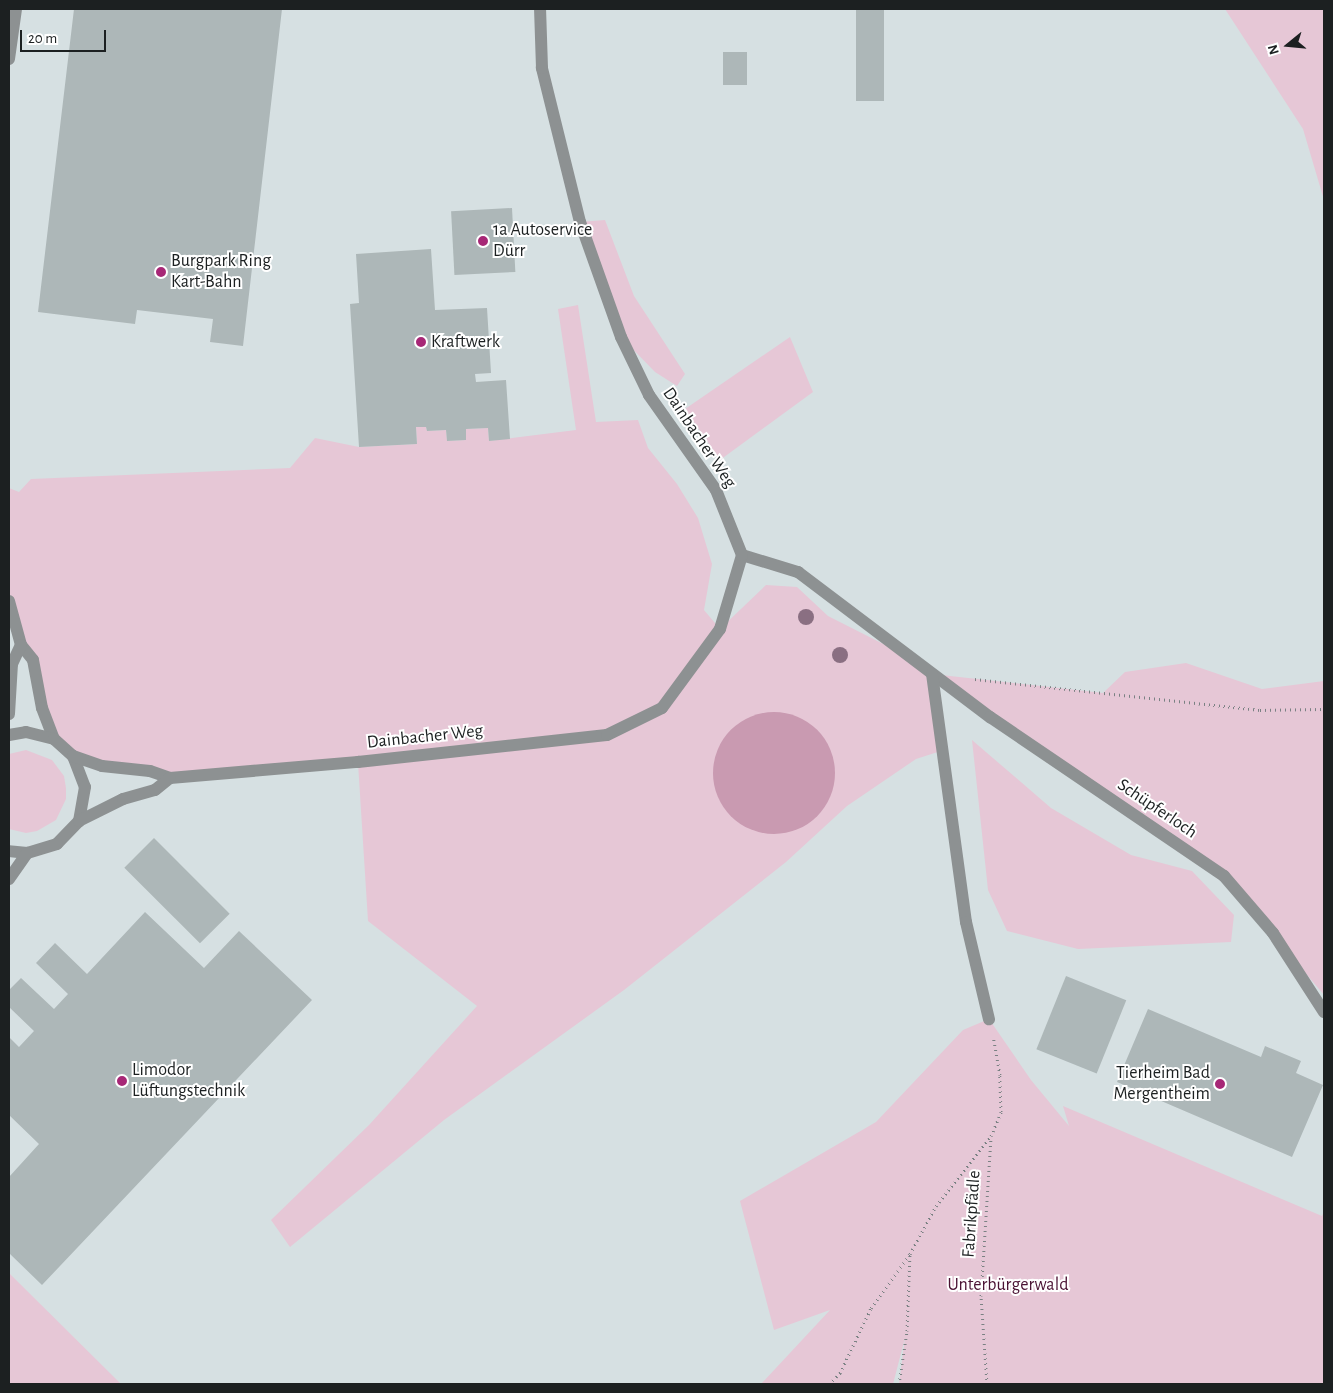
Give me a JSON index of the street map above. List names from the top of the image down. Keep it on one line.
{"streets":{"street":["Dainbacher Weg","Schüpferloch"],"path":["Fabrikpfädle"]},"crossings":[["Dainbacher Weg","Schüpferloch"]],"parks":["Unterbürgerwald"],"places":["1a Autoservice Dürr","Burgpark Ring Kart-Bahn","Kraftwerk","Limodor Lüftungstechnik","Tierheim Bad Mergentheim"],"scale_bar":"20 m","north":"left"}
